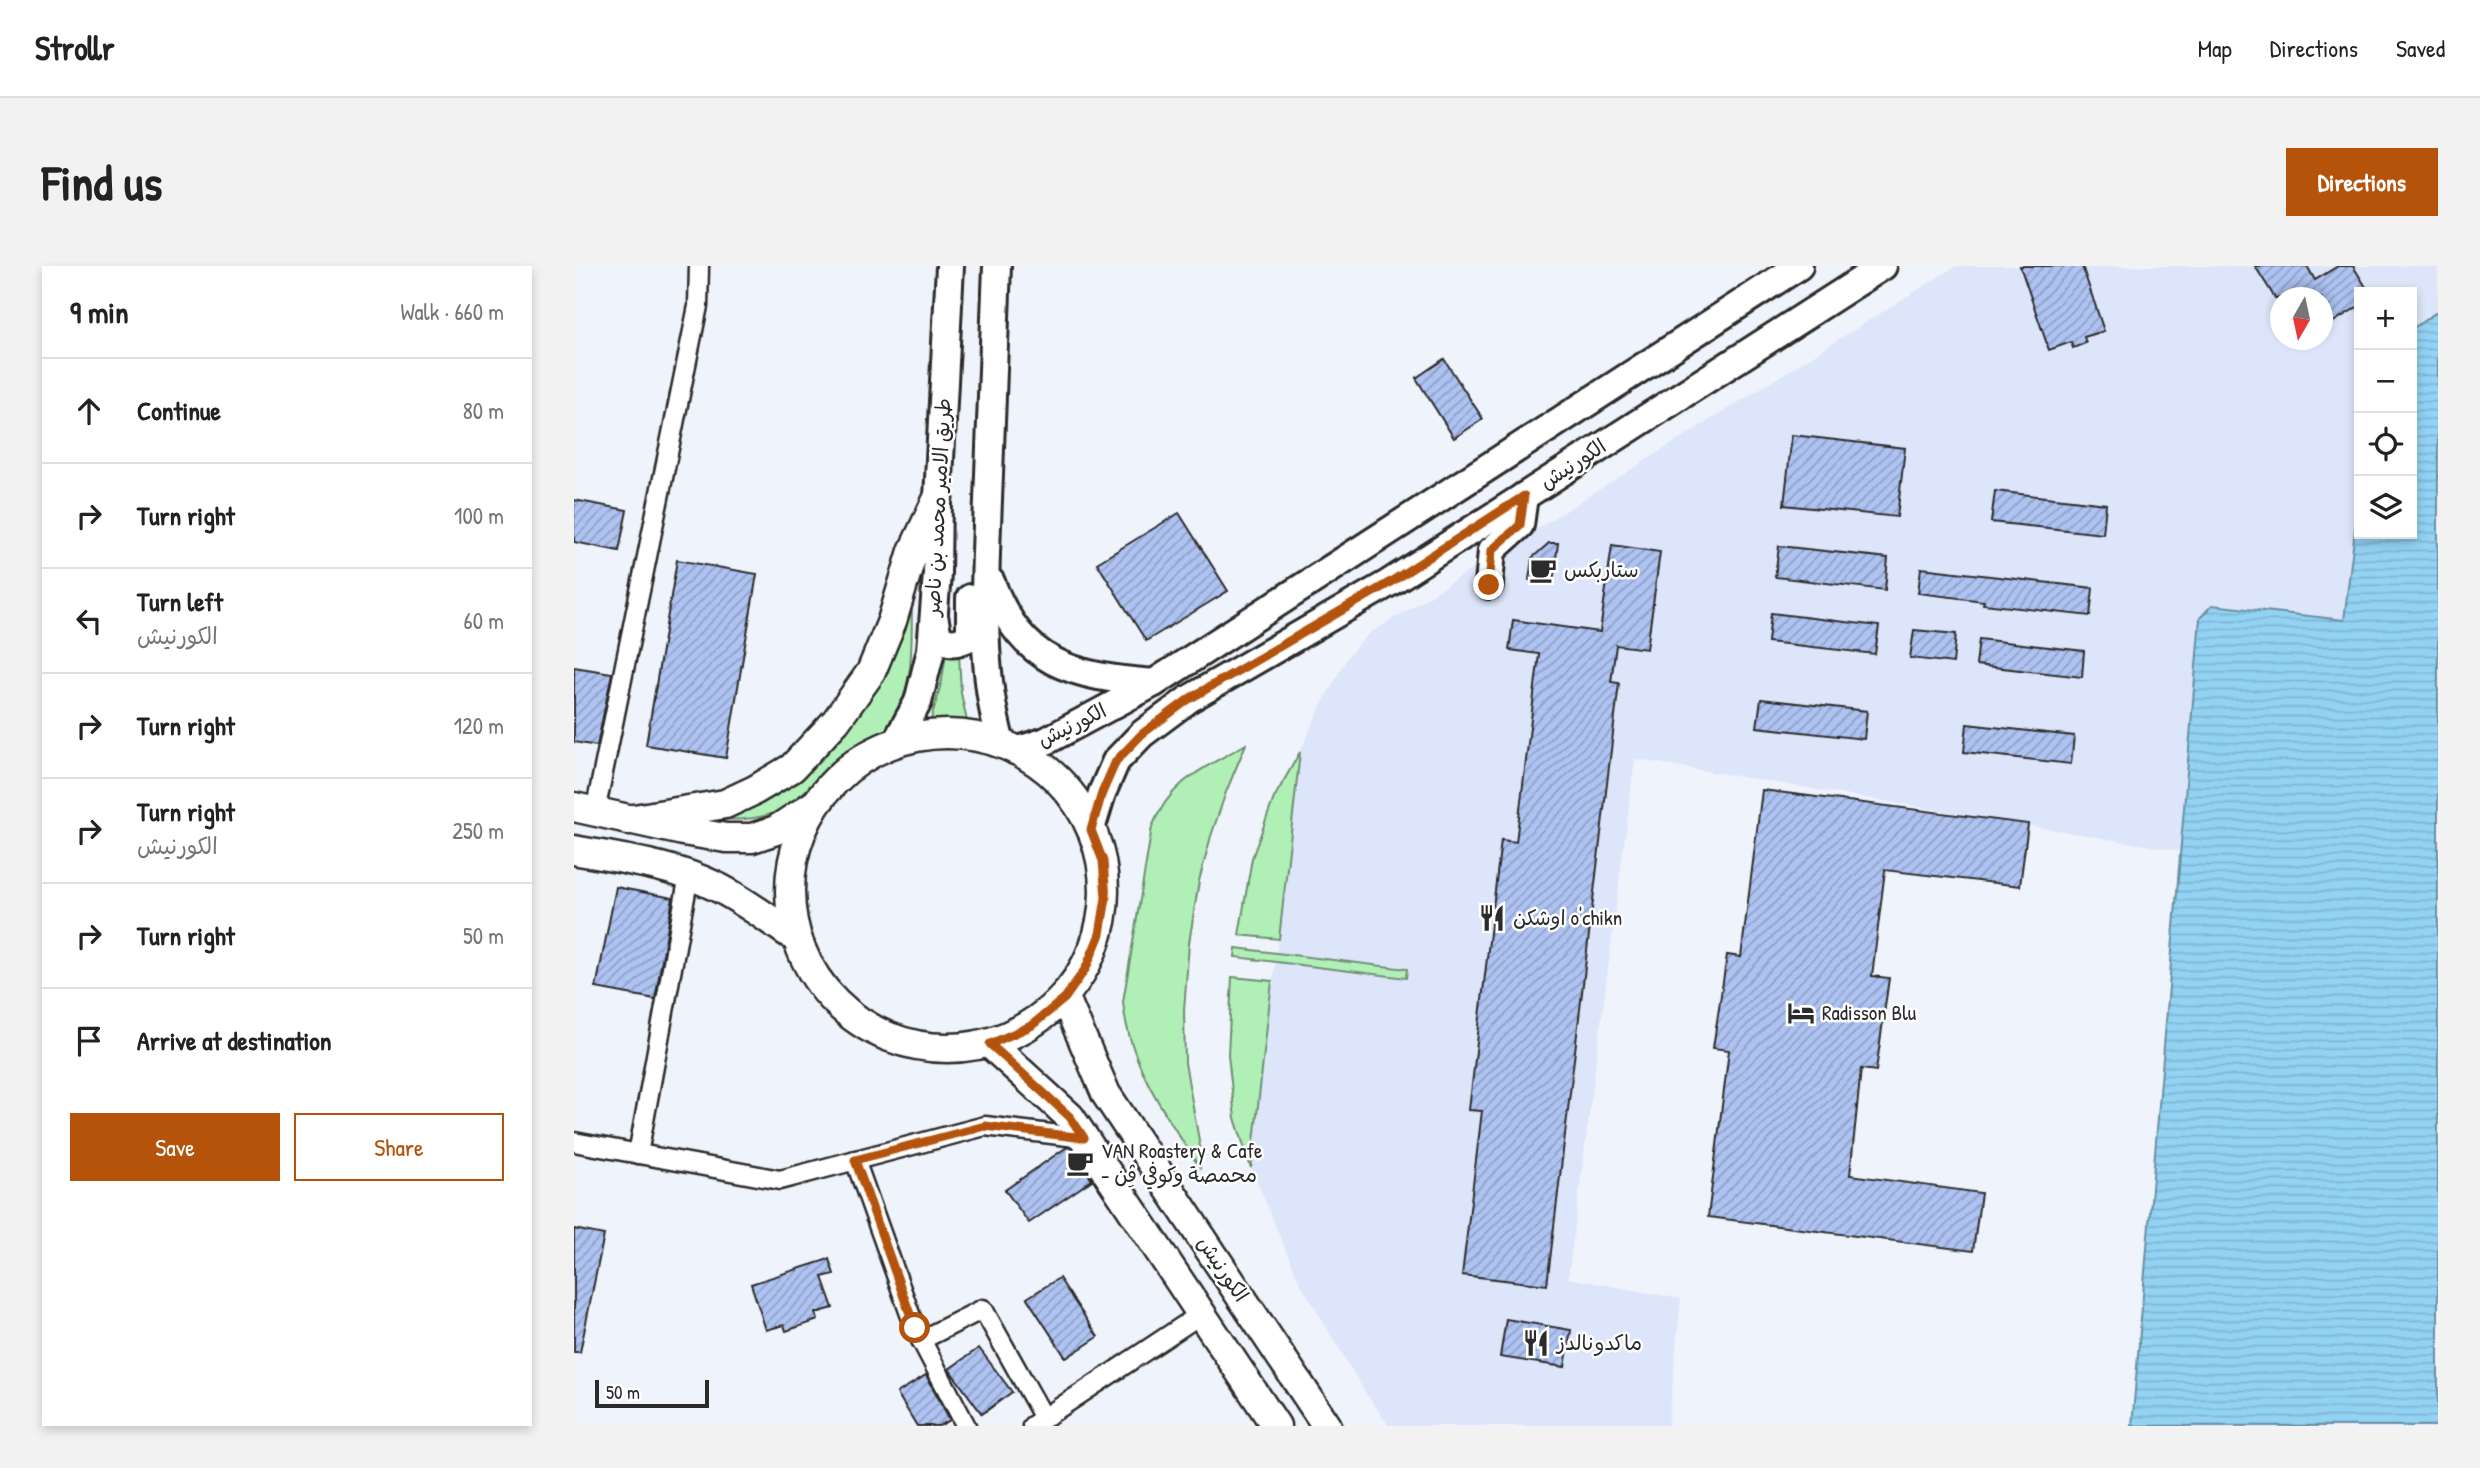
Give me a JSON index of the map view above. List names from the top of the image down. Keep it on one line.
{"streets":{"main road":["الكورنيش","طريق الامير محمد بن ناصر"]},"places":{"cafe":["ستاربكس","VAN Roastery & Cafe - محمصة وكوفي ڤِن"],"restaurant":["اوشكن o'chikn","ماكدونالدز"],"hotel":["Radisson Blu"]},"scale_bar":"50 m","north":"bottom","page":{"header":"Strollr","nav":["Map","Directions","Saved"],"buttons":["Directions",["Save","Share"]],"title":"Find us","heading":["9 min","Walk · 660 m"],"map_buttons":["+","−"],"list":[["Continue","80 m"],["Turn right","100 m"],["Turn left","الكورنيش","60 m"],["Turn right","120 m"],["Turn right","الكورنيش","250 m"],["Turn right","50 m"],"Arrive at destination"],"scale":"50 m"}}
